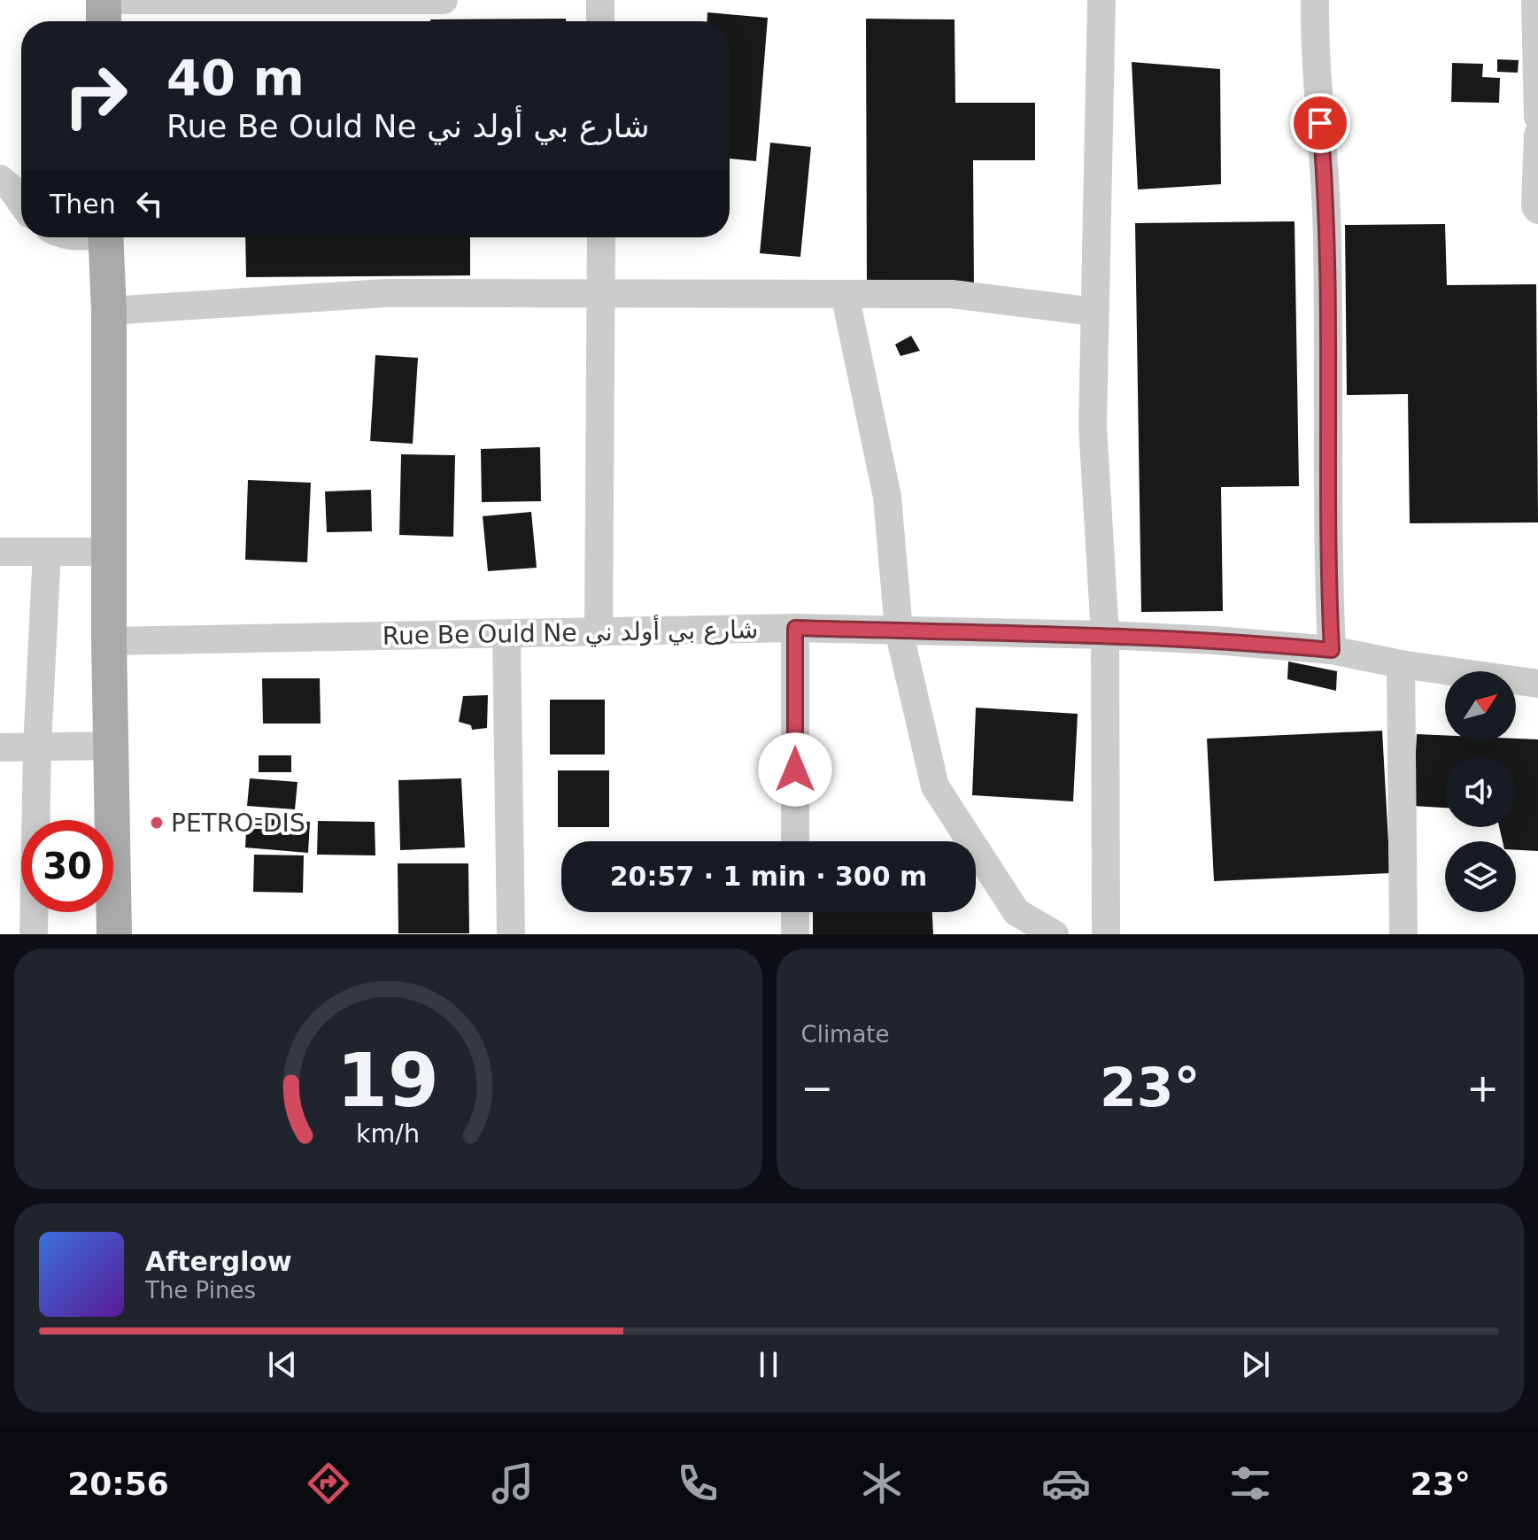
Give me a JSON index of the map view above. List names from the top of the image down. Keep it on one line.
{"streets":{"street":["Rue Be Ould Ne شارع بي أولد ني"]},"places":["PETRO-DIS"],"north":"top right","page":{"turn":["40 m","Rue Be Ould Ne شارع بي أولد ني"],"then":"Then","limit":"30","trip":"20:57 · 1 min · 300 m","tile":"Climate","heat":["−","23°","+"],"song":["Afterglow","The Pines"],"tabs":["20:56","23°"],"gauge":["19","km/h"]}}
